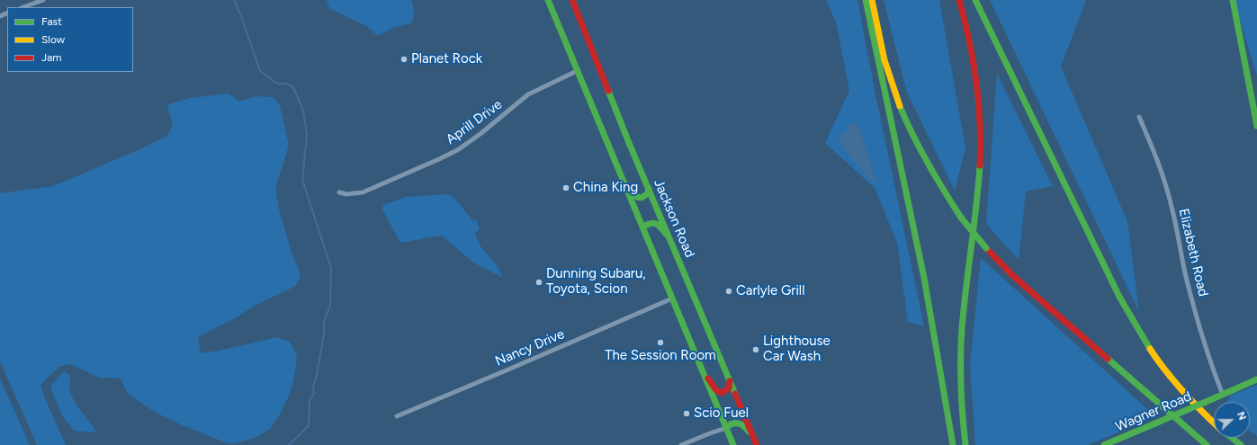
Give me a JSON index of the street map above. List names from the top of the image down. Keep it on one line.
{"streets":{"main road":["Jackson Road","Wagner Road"],"street":["Aprill Drive","Elizabeth Road","Nancy Drive"]},"crossings":[["Elizabeth Road","Wagner Road"]],"places":["Planet Rock","China King","Dunning Subaru, Toyota, Scion","Carlyle Grill","The Session Room","Lighthouse Car Wash","Scio Fuel"],"legend":["Fast","Slow","Jam"],"north":"right"}
